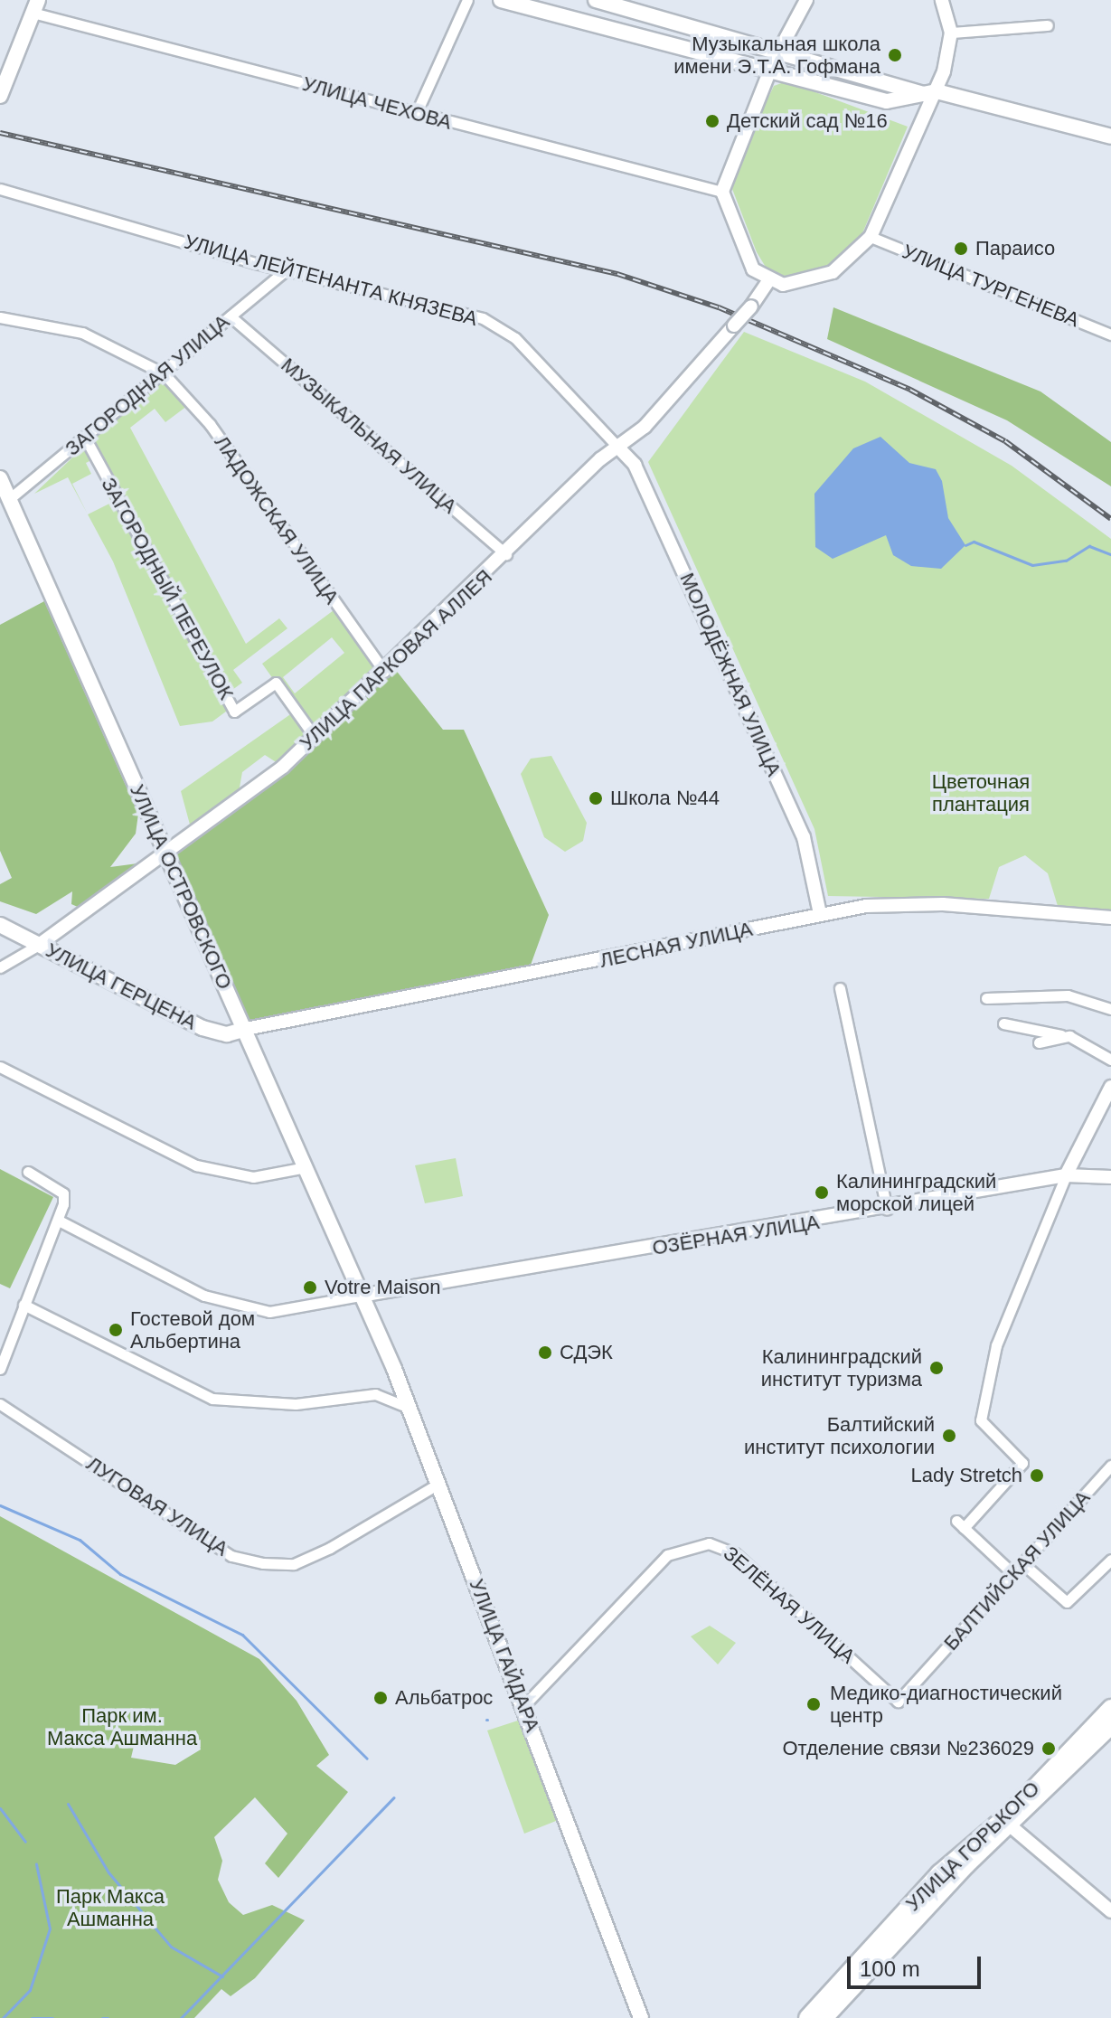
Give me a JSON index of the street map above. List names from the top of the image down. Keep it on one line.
{"streets":{"main road":["УЛИЦА ОСТРОВСКОГО","УЛИЦА ГЕРЦЕНА","УЛИЦА ГАЙДАРА","УЛИЦА ГОРЬКОГО"],"street":["УЛИЦА ЧЕХОВА","УЛИЦА ЛЕЙТЕНАНТА КНЯЗЕВА","УЛИЦА ТУРГЕНЕВА","ЗАГОРОДНАЯ УЛИЦА","МУЗЫКАЛЬНАЯ УЛИЦА","ЛАДОЖСКАЯ УЛИЦА","ЗАГОРОДНЫЙ ПЕРЕУЛОК","УЛИЦА ПАРКОВАЯ АЛЛЕЯ","МОЛОДЁЖНАЯ УЛИЦА","ЛЕСНАЯ УЛИЦА","ОЗЁРНАЯ УЛИЦА","ЛУГОВАЯ УЛИЦА","БАЛТИЙСКАЯ УЛИЦА","ЗЕЛЁНАЯ УЛИЦА"]},"crossings":[["УЛИЦА ЛЕЙТЕНАНТА КНЯЗЕВА","ЗАГОРОДНАЯ УЛИЦА"],["УЛИЦА ЛЕЙТЕНАНТА КНЯЗЕВА","УЛИЦА ПАРКОВАЯ АЛЛЕЯ"],["УЛИЦА ЛЕЙТЕНАНТА КНЯЗЕВА","МОЛОДЁЖНАЯ УЛИЦА"],["ЗАГОРОДНАЯ УЛИЦА","МУЗЫКАЛЬНАЯ УЛИЦА"],["ЗАГОРОДНАЯ УЛИЦА","ЛАДОЖСКАЯ УЛИЦА"],["ЗАГОРОДНАЯ УЛИЦА","ЗАГОРОДНЫЙ ПЕРЕУЛОК"],["ЗАГОРОДНАЯ УЛИЦА","УЛИЦА ОСТРОВСКОГО"],["МУЗЫКАЛЬНАЯ УЛИЦА","УЛИЦА ПАРКОВАЯ АЛЛЕЯ"],["ЛАДОЖСКАЯ УЛИЦА","УЛИЦА ПАРКОВАЯ АЛЛЕЯ"],["ЗАГОРОДНЫЙ ПЕРЕУЛОК","УЛИЦА ПАРКОВАЯ АЛЛЕЯ"],["УЛИЦА ПАРКОВАЯ АЛЛЕЯ","МОЛОДЁЖНАЯ УЛИЦА"],["УЛИЦА ПАРКОВАЯ АЛЛЕЯ","УЛИЦА ОСТРОВСКОГО"],["УЛИЦА ПАРКОВАЯ АЛЛЕЯ","УЛИЦА ГЕРЦЕНА"],["МОЛОДЁЖНАЯ УЛИЦА","ЛЕСНАЯ УЛИЦА"],["УЛИЦА ОСТРОВСКОГО","ЛЕСНАЯ УЛИЦА"],["УЛИЦА ОСТРОВСКОГО","УЛИЦА ГЕРЦЕНА"],["УЛИЦА ОСТРОВСКОГО","ОЗЁРНАЯ УЛИЦА"],["УЛИЦА ОСТРОВСКОГО","УЛИЦА ГАЙДАРА"],["ЛЕСНАЯ УЛИЦА","УЛИЦА ГЕРЦЕНА"],["ОЗЁРНАЯ УЛИЦА","УЛИЦА ГАЙДАРА"],["ЛУГОВАЯ УЛИЦА","УЛИЦА ГАЙДАРА"],["БАЛТИЙСКАЯ УЛИЦА","ЗЕЛЁНАЯ УЛИЦА"],["ЗЕЛЁНАЯ УЛИЦА","УЛИЦА ГАЙДАРА"]],"parks":["Цветочная плантация","Парк им. Макса Ашманна","Парк Макса Ашманна"],"places":["Музыкальная школа имени Э.Т.А. Гофмана","Детский сад №16","Параисо","Школа №44","Калининградский морской лицей","Votre Maison","Гостевой дом Альбертина","СДЭК","Калининградский институт туризма","Балтийский институт психологии","Lady Stretch","Альбатрос","Медико-диагностический центр","Отделение связи №236029"],"scale_bar":"100 m"}
